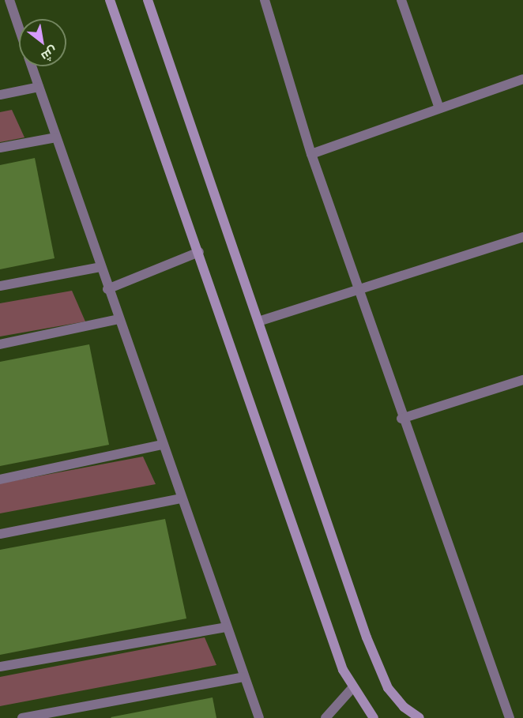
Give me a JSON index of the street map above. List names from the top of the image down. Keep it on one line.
{"north":"bottom right"}
